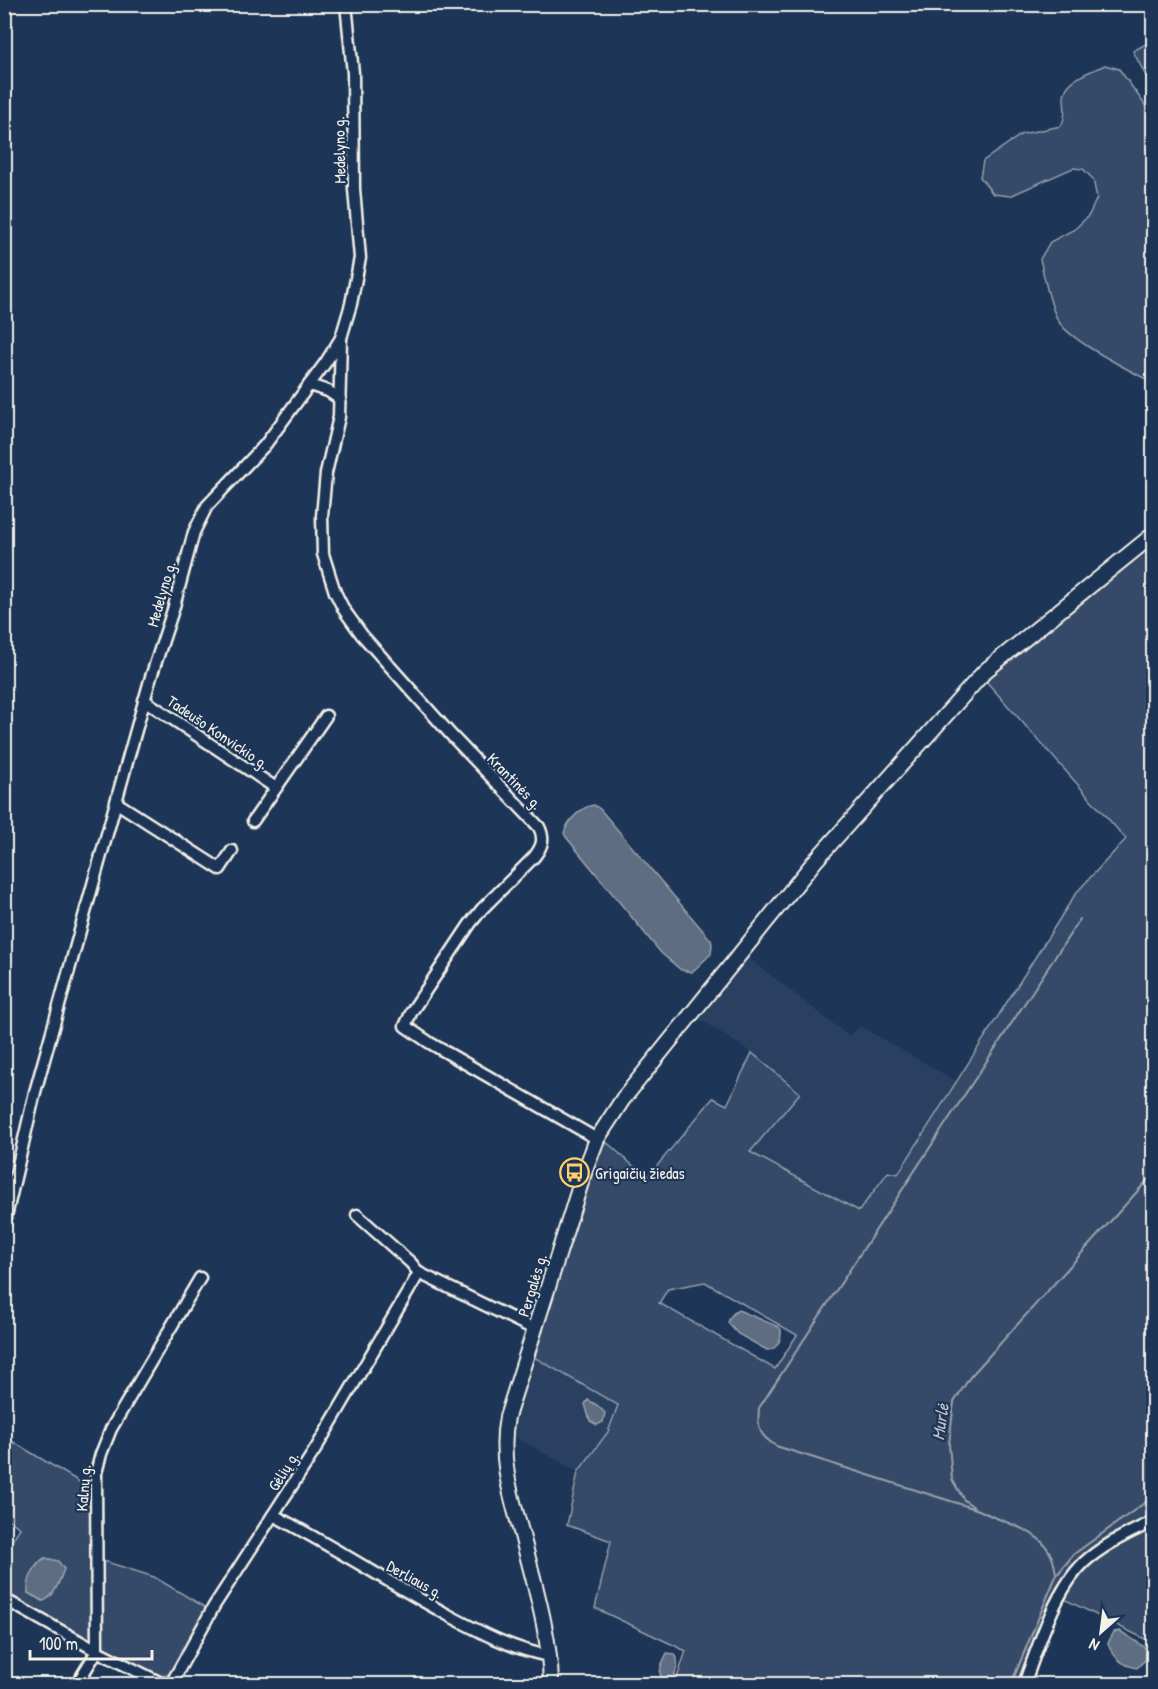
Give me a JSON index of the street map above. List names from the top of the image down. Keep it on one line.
{"streets":{"main road":["Pergalės g."],"street":["Medelyno g.","Tadeušo Konvickio g.","Krantinės g.","Gėlių g.","Kalnų g.","Derliaus g."]},"crossings":[["Medelyno g.","Tadeušo Konvickio g."],["Medelyno g.","Krantinės g."],["Krantinės g.","Pergalės g."],["Pergalės g.","Derliaus g."],["Gėlių g.","Derliaus g."]],"water":["Murlė"],"places":{"bus stop":["Grigaičių žiedas"]},"scale_bar":"100 m","north":"bottom left"}
